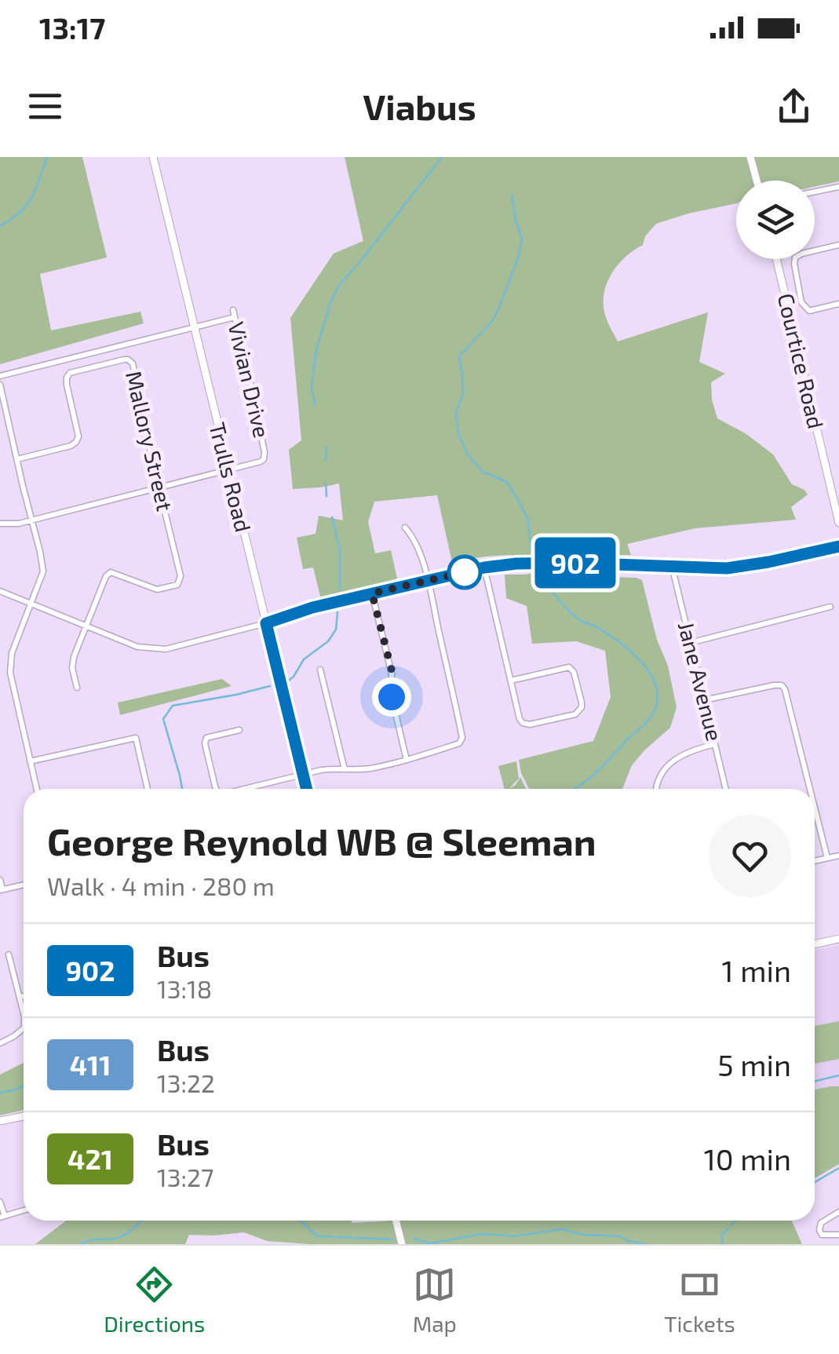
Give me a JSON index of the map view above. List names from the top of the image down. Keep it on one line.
{"streets":{"street":["Courtice Road","Vivian Drive","Mallory Street","Trulls Road","Jane Avenue"]},"crossings":[["Vivian Drive","Trulls Road"]],"lines":["bus line 902"],"page":{"status":"13:17","header":"Viabus","on_map":"902","heading":["George Reynold WB @ Sleeman","Walk · 4 min · 280 m"],"list":[{"mark":"902","name":"Bus","note":"13:18","value":"1 min"},{"mark":"411","name":"Bus","note":"13:22","value":"5 min"},{"mark":"421","name":"Bus","note":"13:27","value":"10 min"}],"tabs":["Directions","Map","Tickets"]}}
